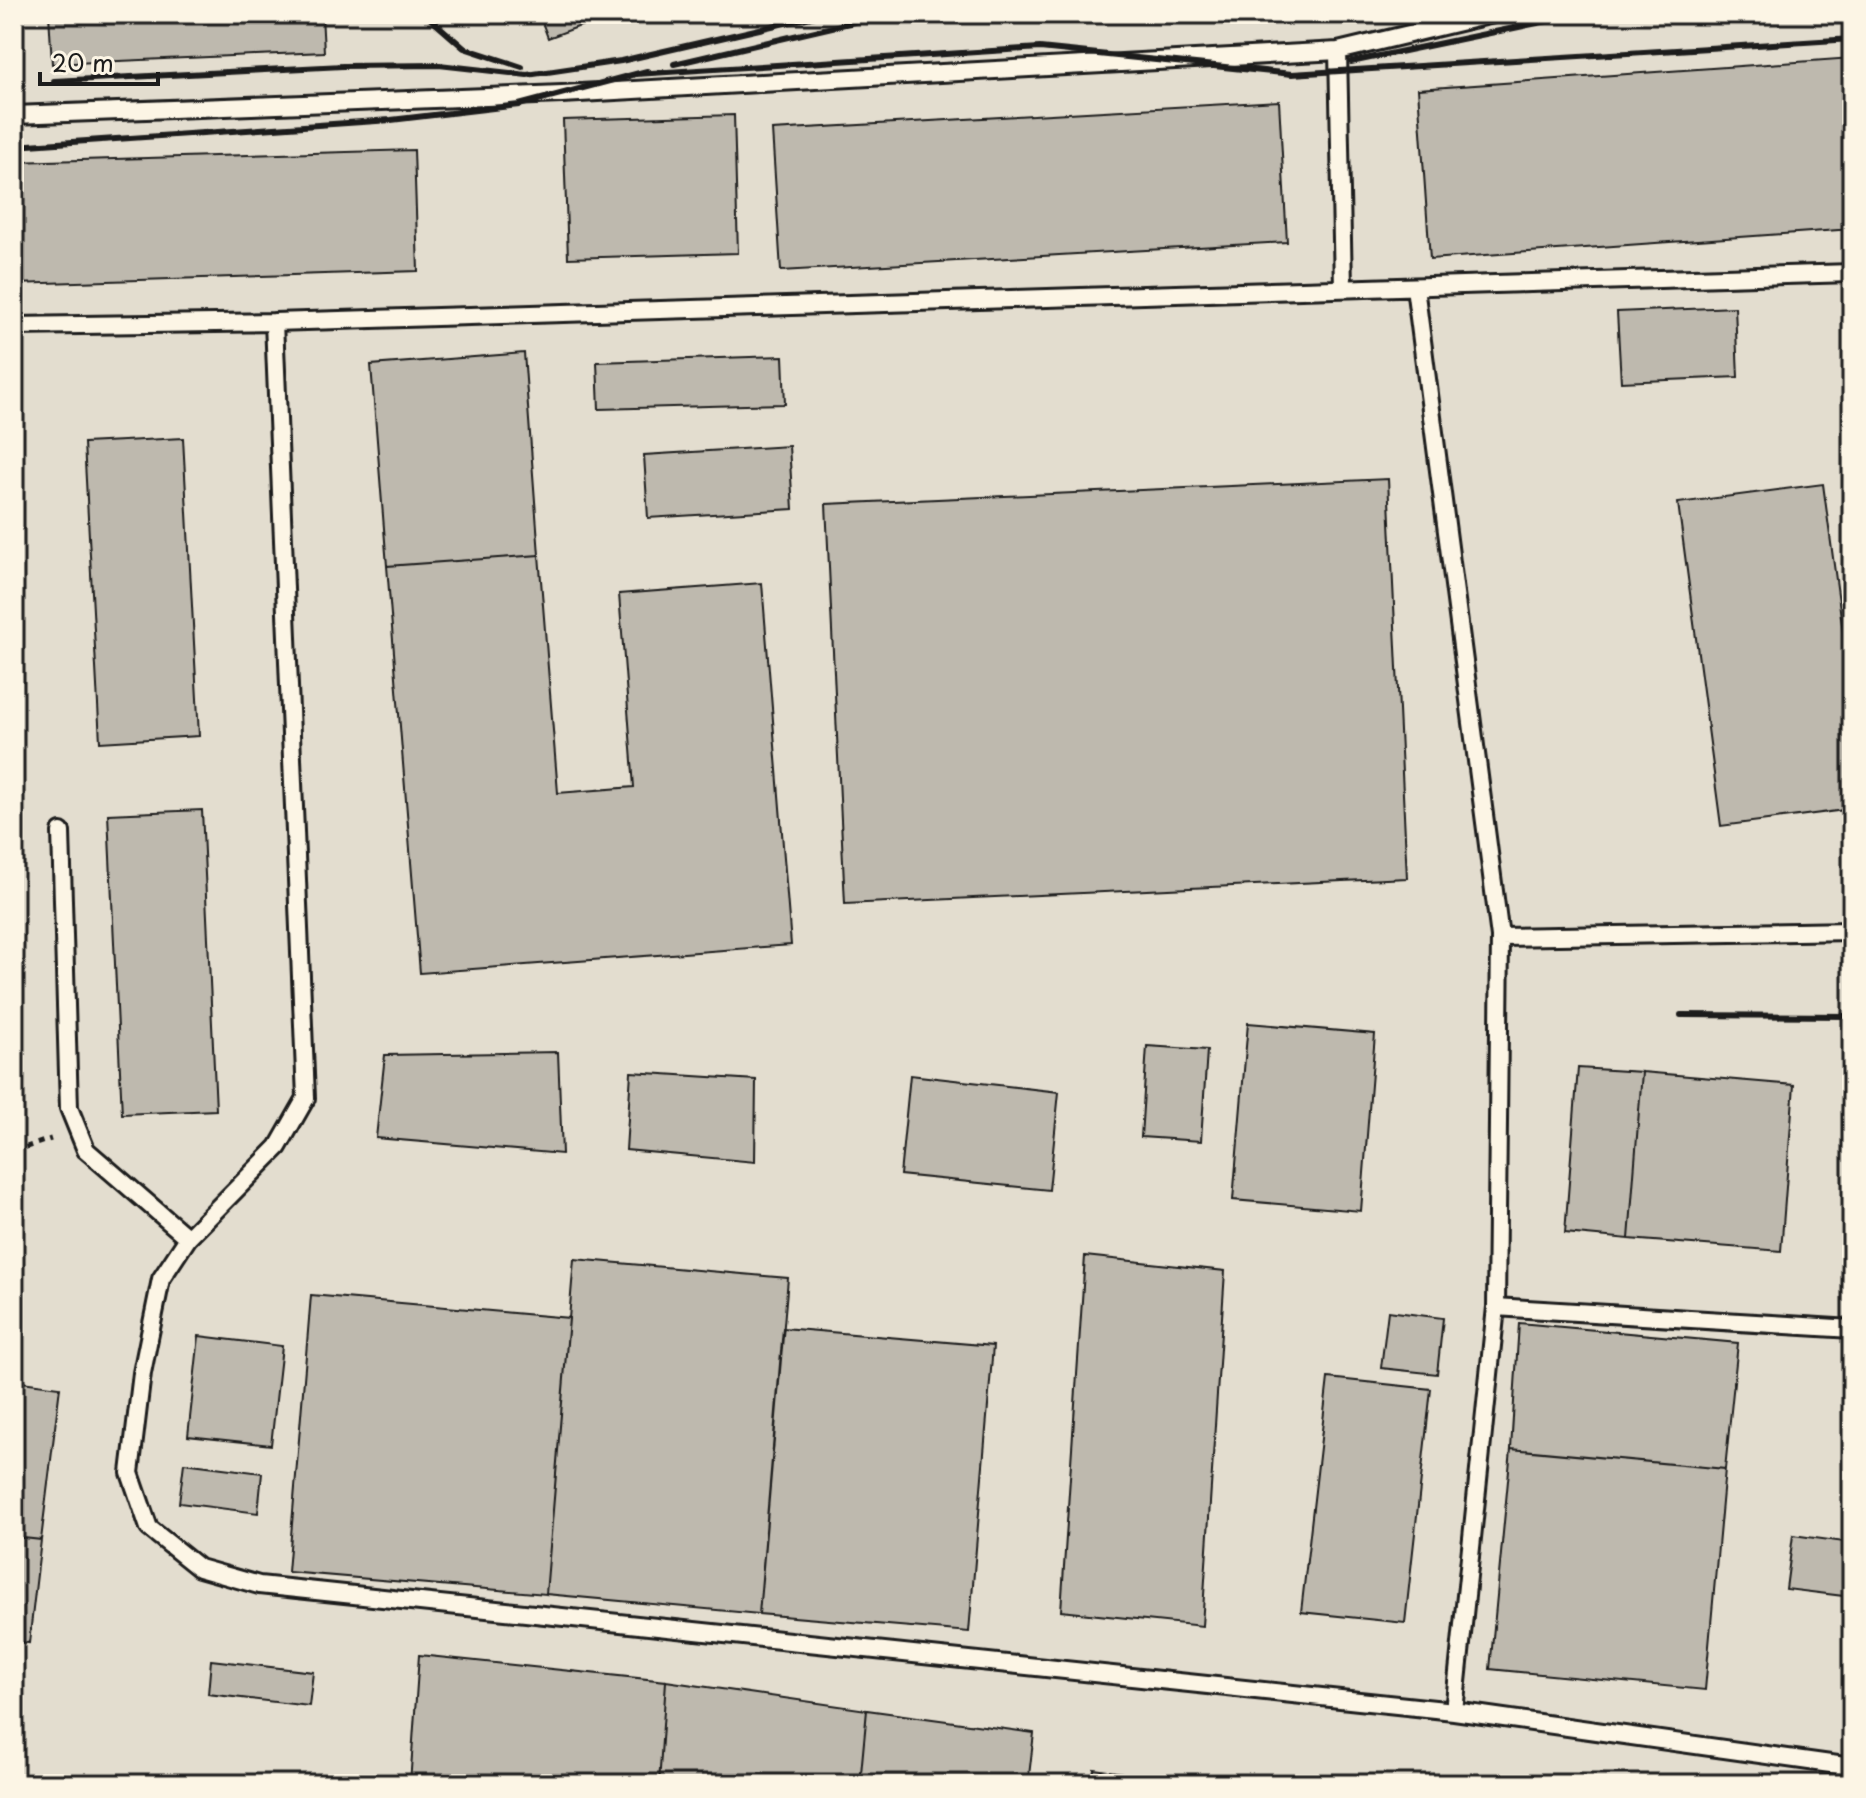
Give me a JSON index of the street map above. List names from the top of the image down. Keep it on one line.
{"scale_bar":"20 m"}
